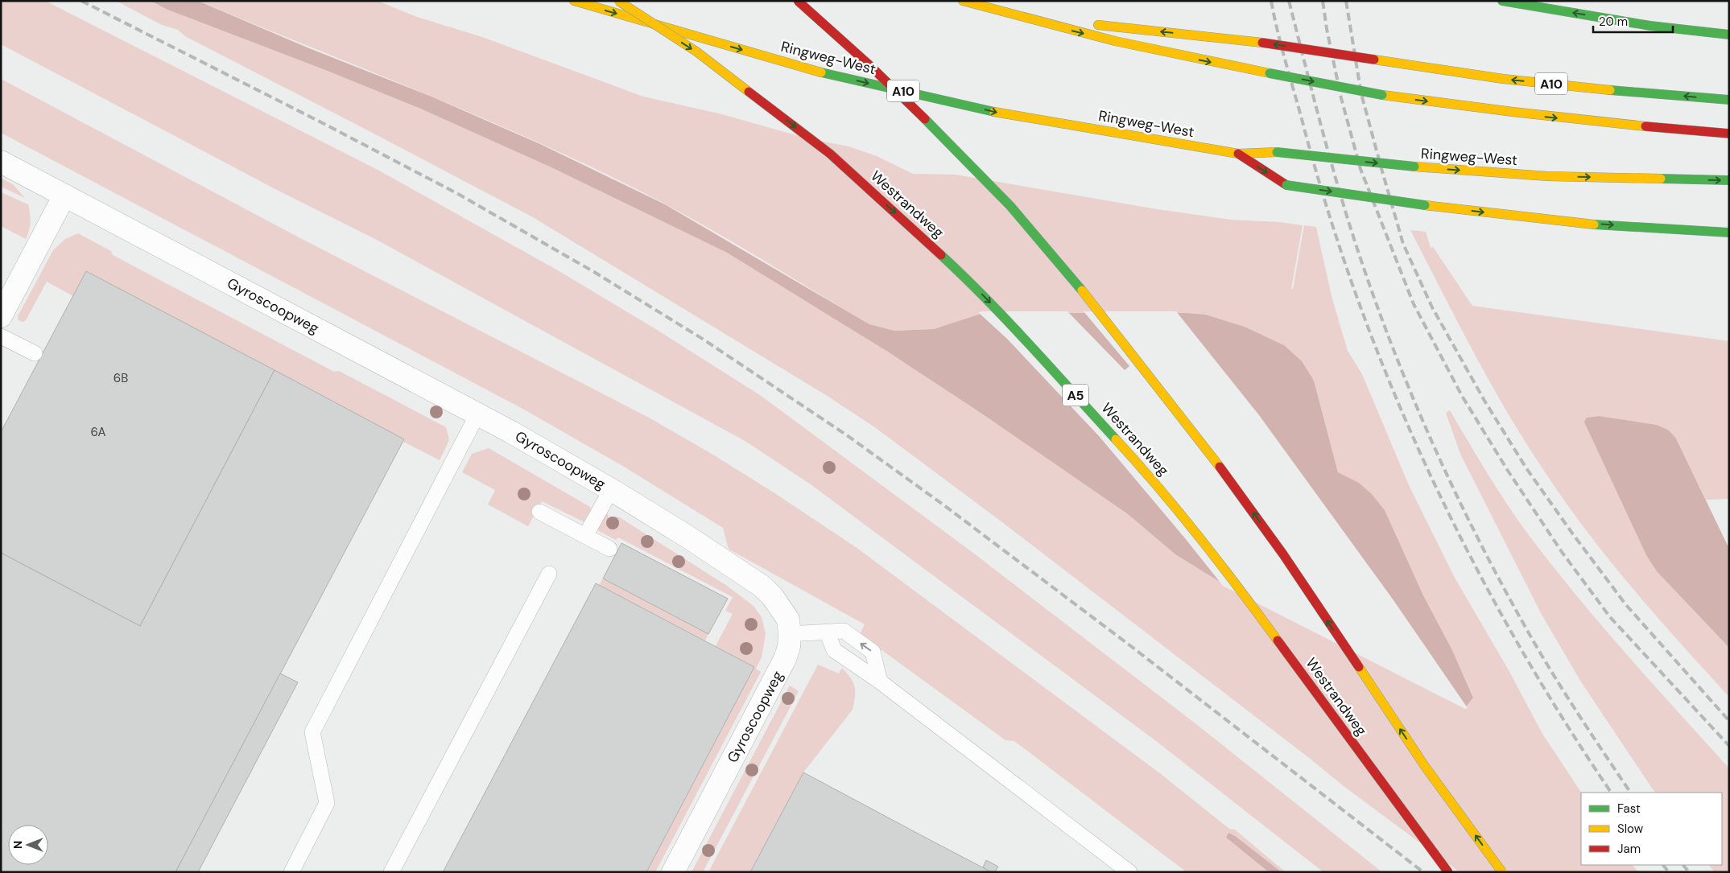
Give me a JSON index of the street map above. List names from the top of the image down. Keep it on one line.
{"streets":{"highway":["Ringweg-West","A10","Westrandweg","A5"],"street":["Gyroscoopweg"]},"crossings":[["Ringweg-West","A10"]],"house_numbers":["6B","6A"],"legend":["Fast","Slow","Jam"],"scale_bar":"20 m","north":"left"}
